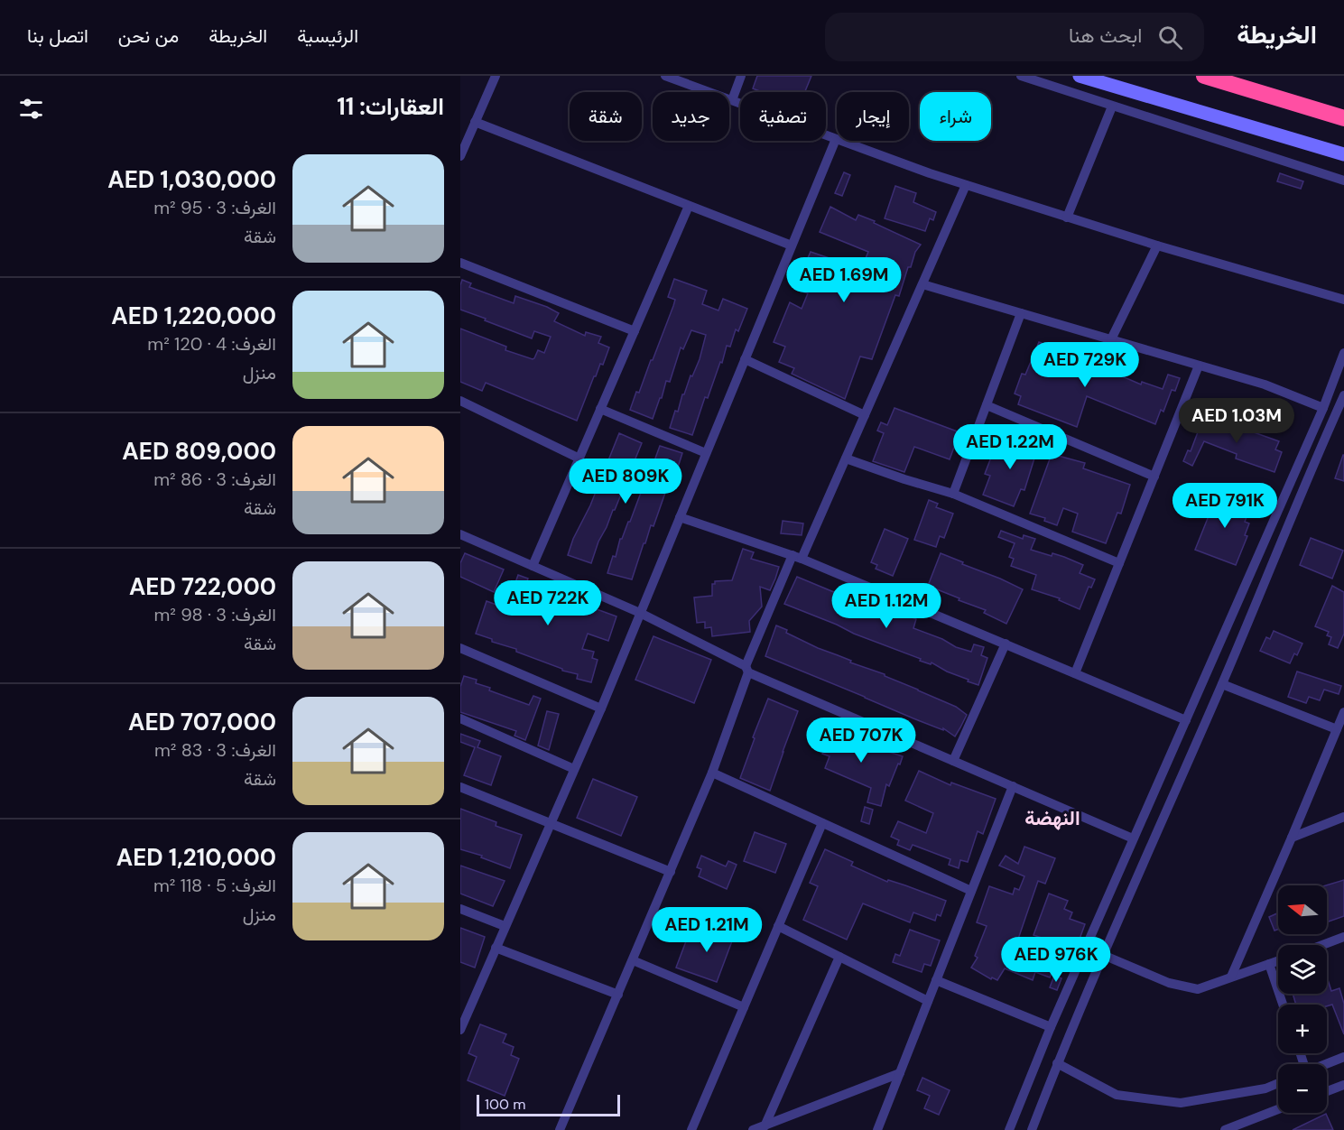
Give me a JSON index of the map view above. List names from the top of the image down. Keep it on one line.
{"districts":["النهضة"],"scale_bar":"100 m","north":"left","page":{"header":"الخريطة","search":"ابحث هنا","nav":["الرئيسية","الخريطة","من نحن","اتصل بنا"],"heading":"العقارات: 11","chip":["شراء","إيجار","تصفية","جديد","شقة"],"list":[{"name":"AED 1,030,000","note":"الغرف: 3 · 95 m² · شقة"},{"name":"AED 1,220,000","note":"الغرف: 4 · 120 m² · منزل"},{"name":"AED 809,000","note":"الغرف: 3 · 86 m² · شقة"},{"name":"AED 722,000","note":"الغرف: 3 · 98 m² · شقة"},{"name":"AED 707,000","note":"الغرف: 3 · 83 m² · شقة"},{"name":"AED 1,210,000","note":"الغرف: 5 · 118 m² · منزل"}],"price":["AED 1.69M","AED 729K","AED 1.03M","AED 1.22M","AED 809K","AED 791K","AED 722K","AED 1.12M","AED 707K","AED 1.21M","AED 976K"],"map_buttons":["+","−"],"scale":"100 m"}}
